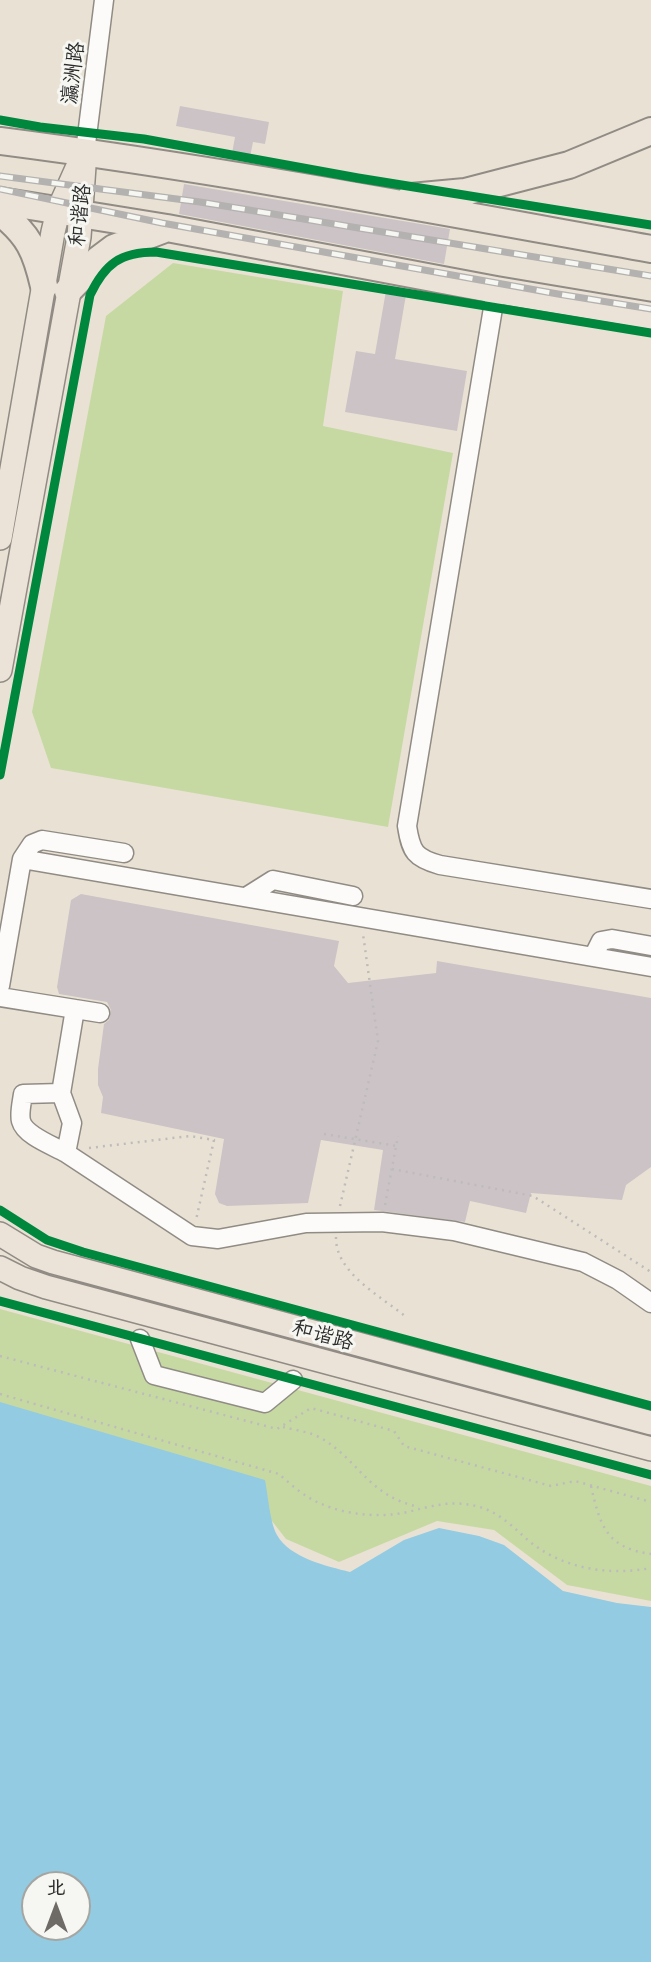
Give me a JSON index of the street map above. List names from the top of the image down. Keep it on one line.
{"streets":{"main road":["和谐路"],"street":["瀛洲路"]},"crossings":[["瀛洲路","和谐路"]],"north":"top"}
